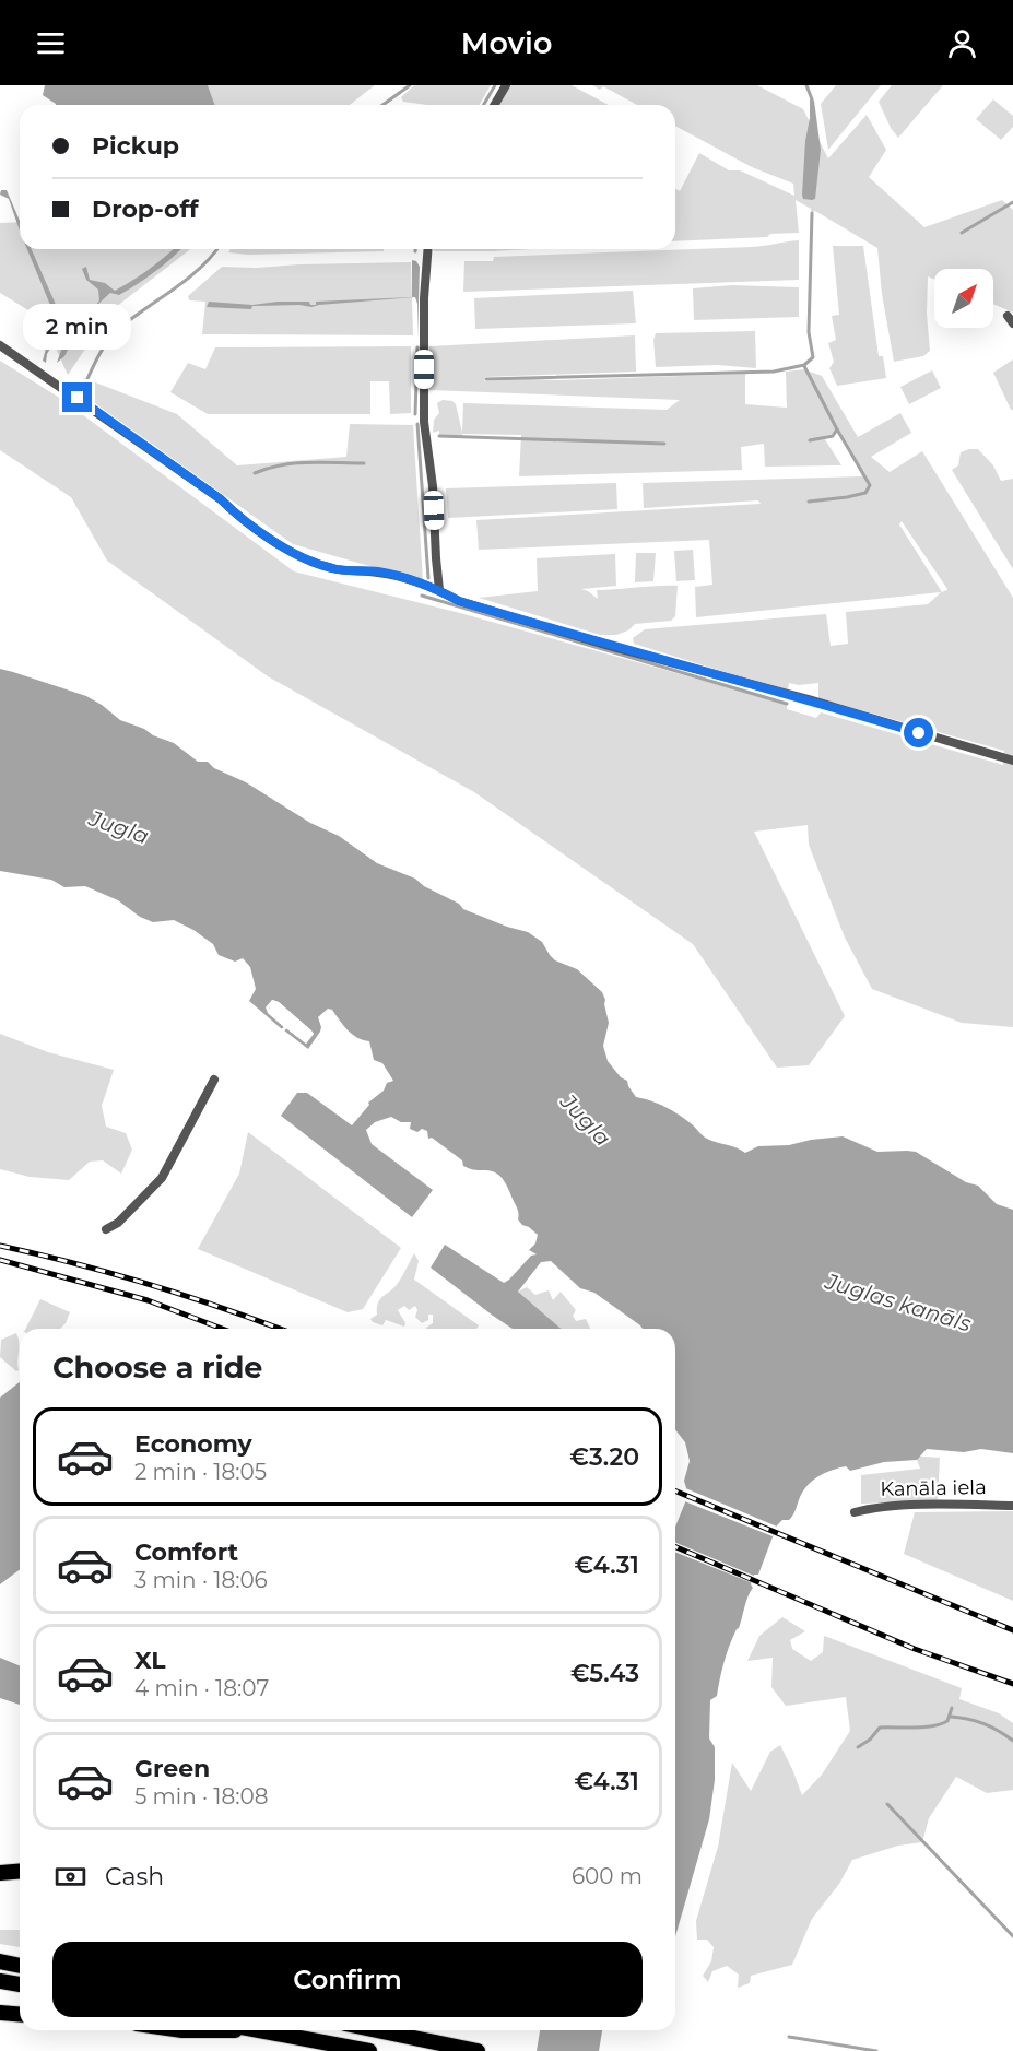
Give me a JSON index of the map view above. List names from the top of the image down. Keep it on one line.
{"streets":{"street":["Kanāla iela"]},"water":["Jugla","Juglas kanāls"],"north":"top right","page":{"header":"Movio","banner":["Pickup","Drop-off"],"bubble":"2 min","heading":"Choose a ride","list":[{"name":"Economy","note":"2 min · 18:05","value":"€3.20"},{"name":"Comfort","note":"3 min · 18:06","value":"€4.31"},{"name":"XL","note":"4 min · 18:07","value":"€5.43"},{"name":"Green","note":"5 min · 18:08","value":"€4.31"}],"pay":["Cash","600 m"],"buttons":"Confirm"}}
